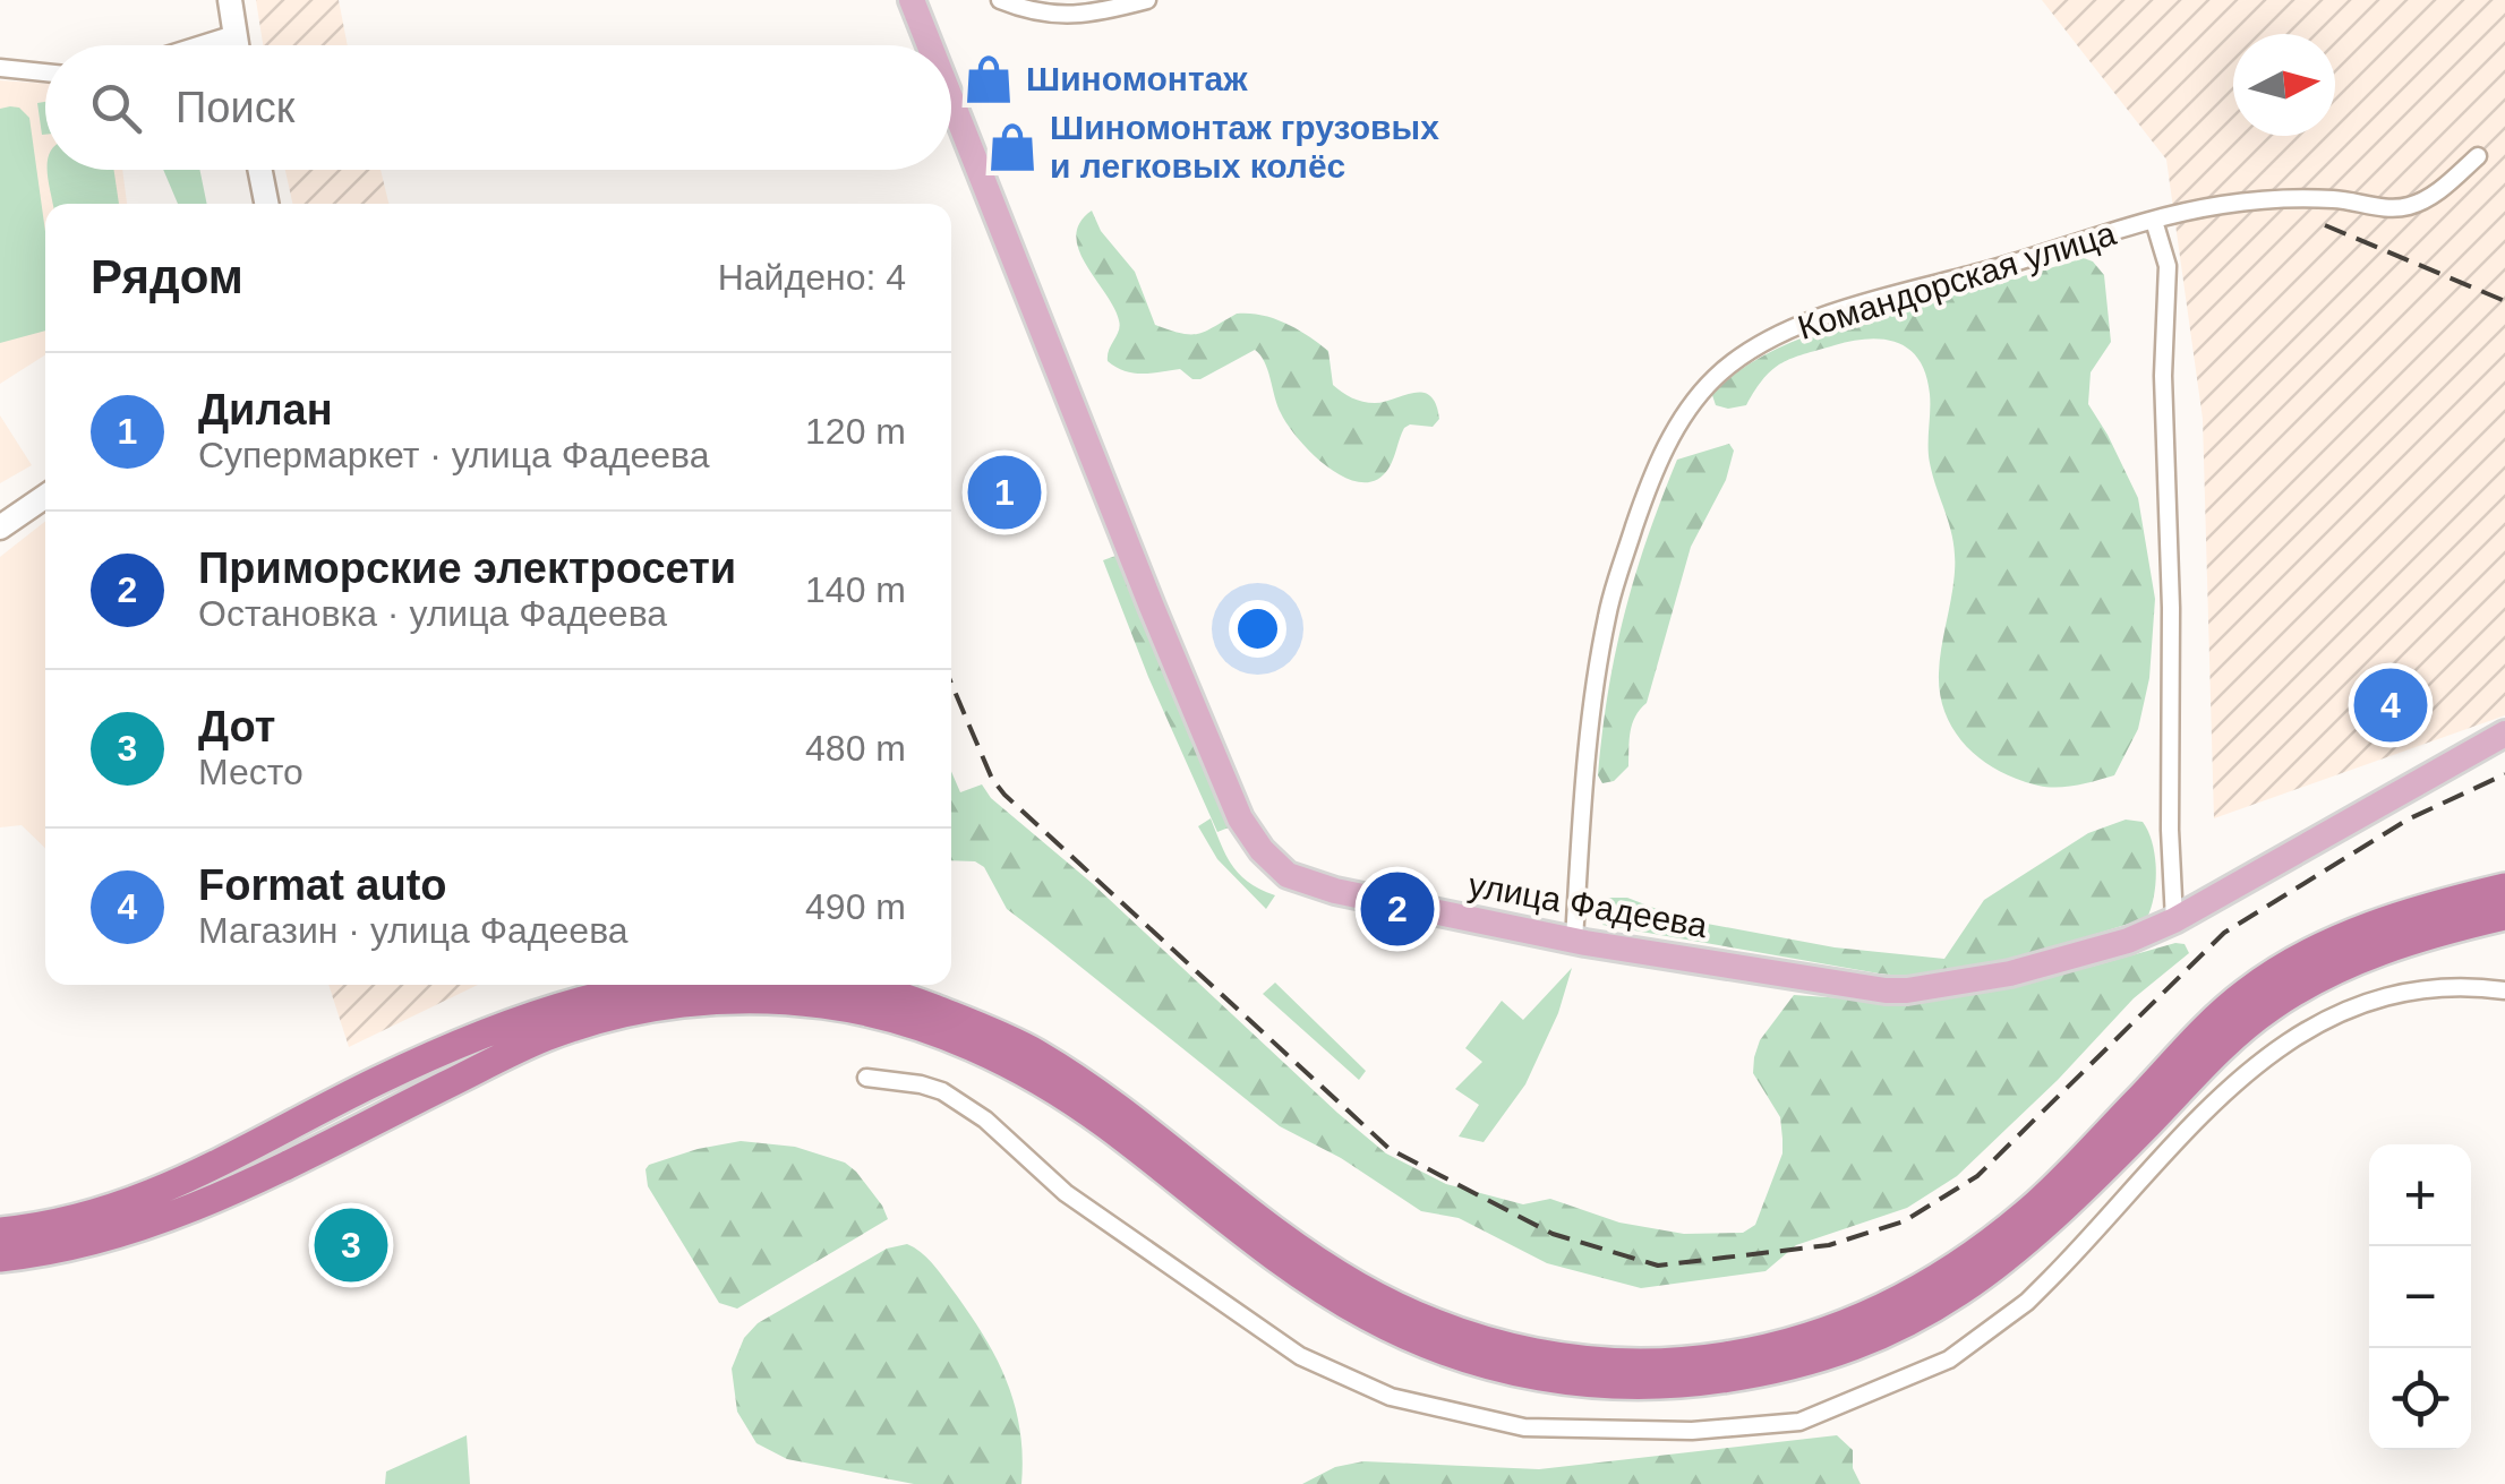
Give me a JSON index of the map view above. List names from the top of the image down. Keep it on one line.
{"streets":{"main road":["улица Фадеева"],"street":["Командорская улица"]},"crossings":[["Командорская улица","улица Фадеева"]],"places":{"shop":["Шиномонтаж","Шиномонтаж грузовых и легковых колёс"]},"north":"right","page":{"search":"Поиск","heading":["Рядом","Найдено: 4"],"list":[{"mark":"1","name":"Дилан","note":"Супермаркет · улица Фадеева","value":"120 m"},{"mark":"2","name":"Приморские электросети","note":"Остановка · улица Фадеева","value":"140 m"},{"mark":"3","name":"Дот","note":"Место","value":"480 m"},{"mark":"4","name":"Format auto","note":"Магазин · улица Фадеева","value":"490 m"}],"pins":["1","4","2","3"],"map_buttons":["+","−"]}}
